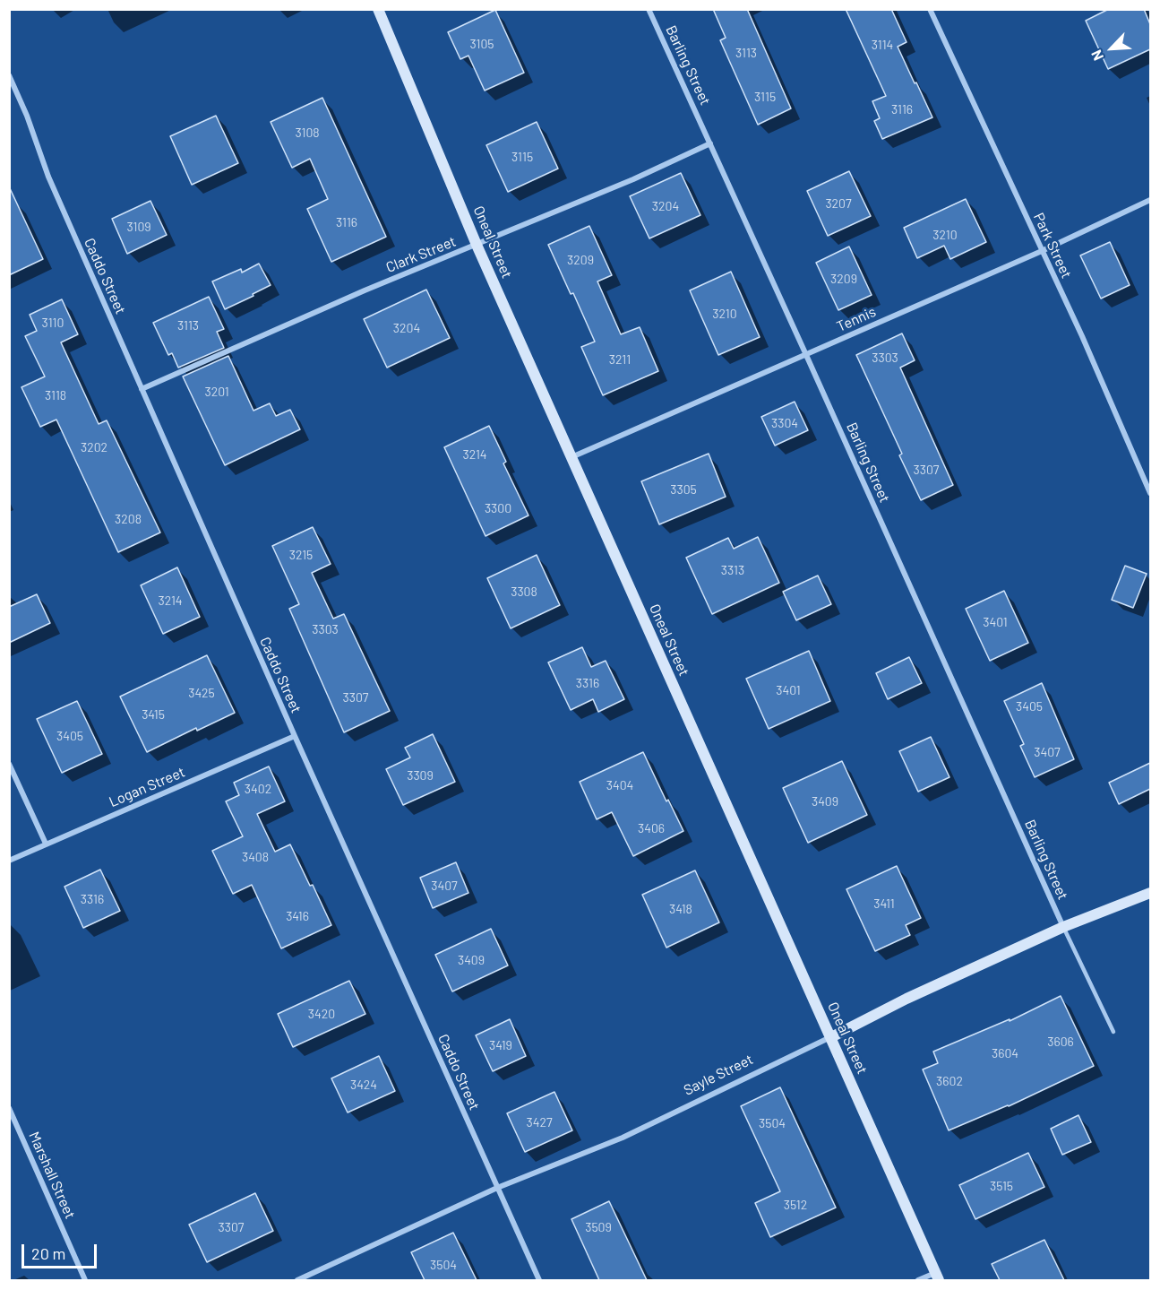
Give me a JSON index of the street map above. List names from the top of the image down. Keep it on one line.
{"streets":{"street":["Barling Street","Oneal Street","Park Street","Clark Street","Caddo Street","Tennis","Logan Street","Sayle Street","Marshall Street"]},"crossings":[["Barling Street","Clark Street"],["Barling Street","Tennis"],["Barling Street","Sayle Street"],["Oneal Street","Clark Street"],["Oneal Street","Tennis"],["Oneal Street","Sayle Street"],["Park Street","Tennis"],["Clark Street","Caddo Street"],["Caddo Street","Logan Street"],["Caddo Street","Sayle Street"]],"house_numbers":["3105","3114","3113","3115","3116","3108","3115","3207","3204","3116","3109","3210","3209","3209","3210","3110","3113","3204","3303","3211","3201","3118","3304","3202","3214","3307","3305","3300","3208","3215","3313","3308","3214","3401","3303","3316","3401","3425","3307","3405","3415","3405","3407","3309","3404","3402","3409","3406","3408","3407","3316","3411","3418","3416","3409","3420","3606","3419","3604","3602","3424","3427","3504","3515","3512","3307","3509","3504"],"scale_bar":"20 m","north":"bottom left"}
